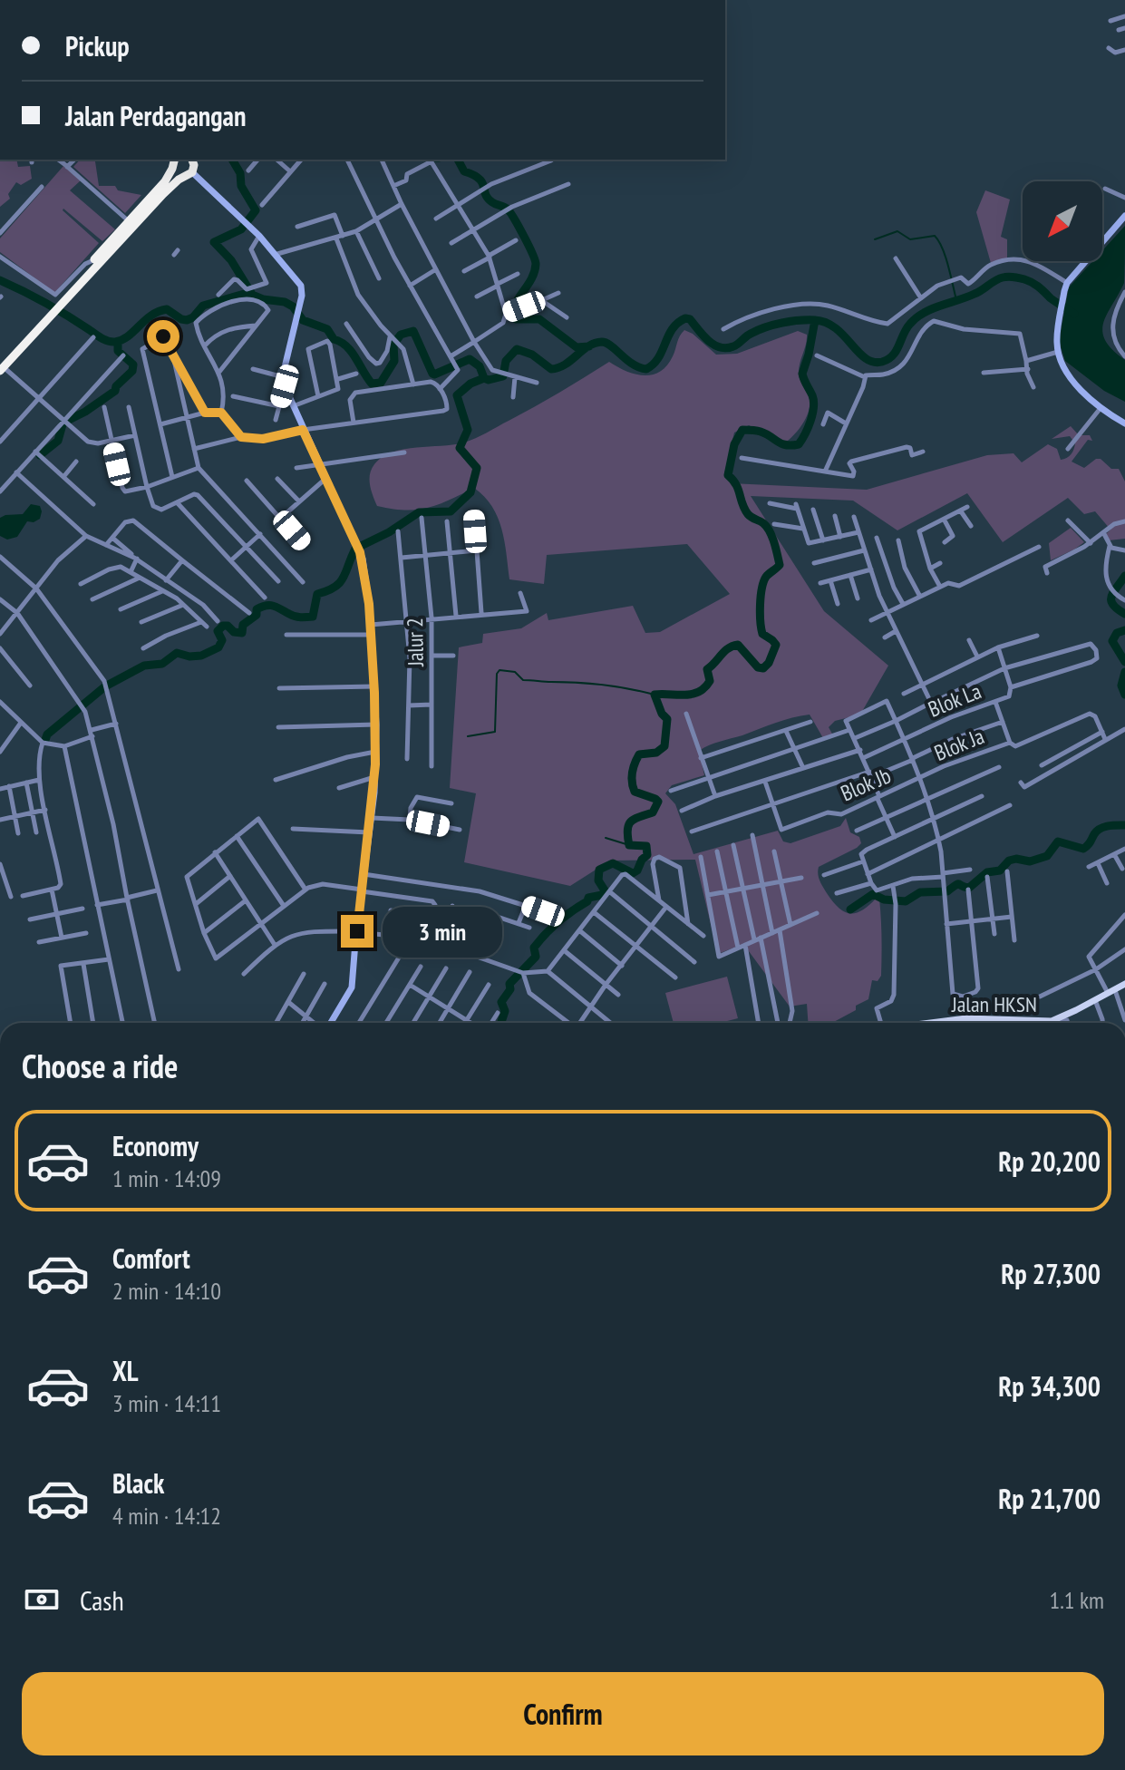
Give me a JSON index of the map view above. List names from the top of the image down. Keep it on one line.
{"streets":{"main road":["Jalan HKSN"],"street":["Jalur 2","Blok La","Blok Ja","Blok Jb"]},"crossings":[["Blok Ja","Blok Jb"]],"north":"bottom left","page":{"banner":["Pickup","Jalan Perdagangan"],"bubble":"3 min","heading":"Choose a ride","list":[{"name":"Economy","note":"1 min · 14:09","value":"Rp 20,200"},{"name":"Comfort","note":"2 min · 14:10","value":"Rp 27,300"},{"name":"XL","note":"3 min · 14:11","value":"Rp 34,300"},{"name":"Black","note":"4 min · 14:12","value":"Rp 21,700"}],"pay":["Cash","1.1 km"],"buttons":"Confirm"}}
